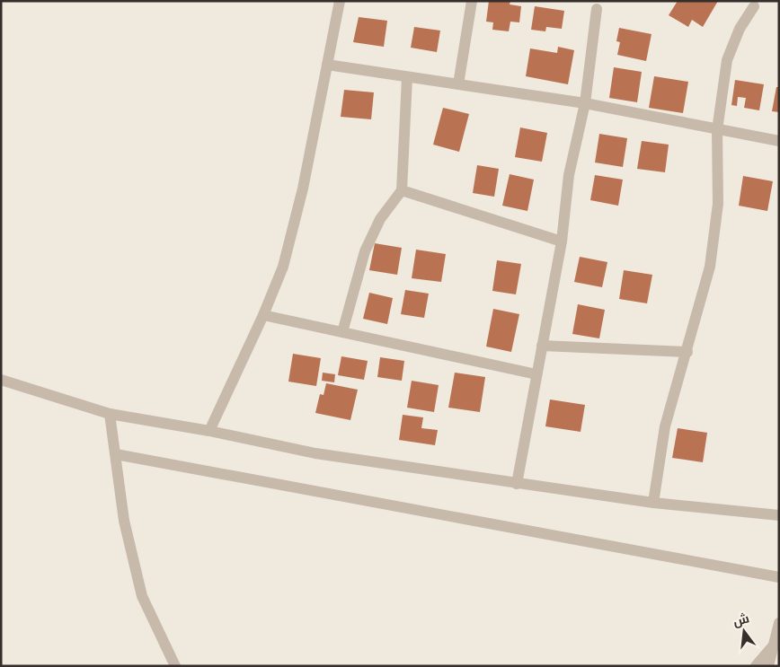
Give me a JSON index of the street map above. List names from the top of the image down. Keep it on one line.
{"north":"top"}
